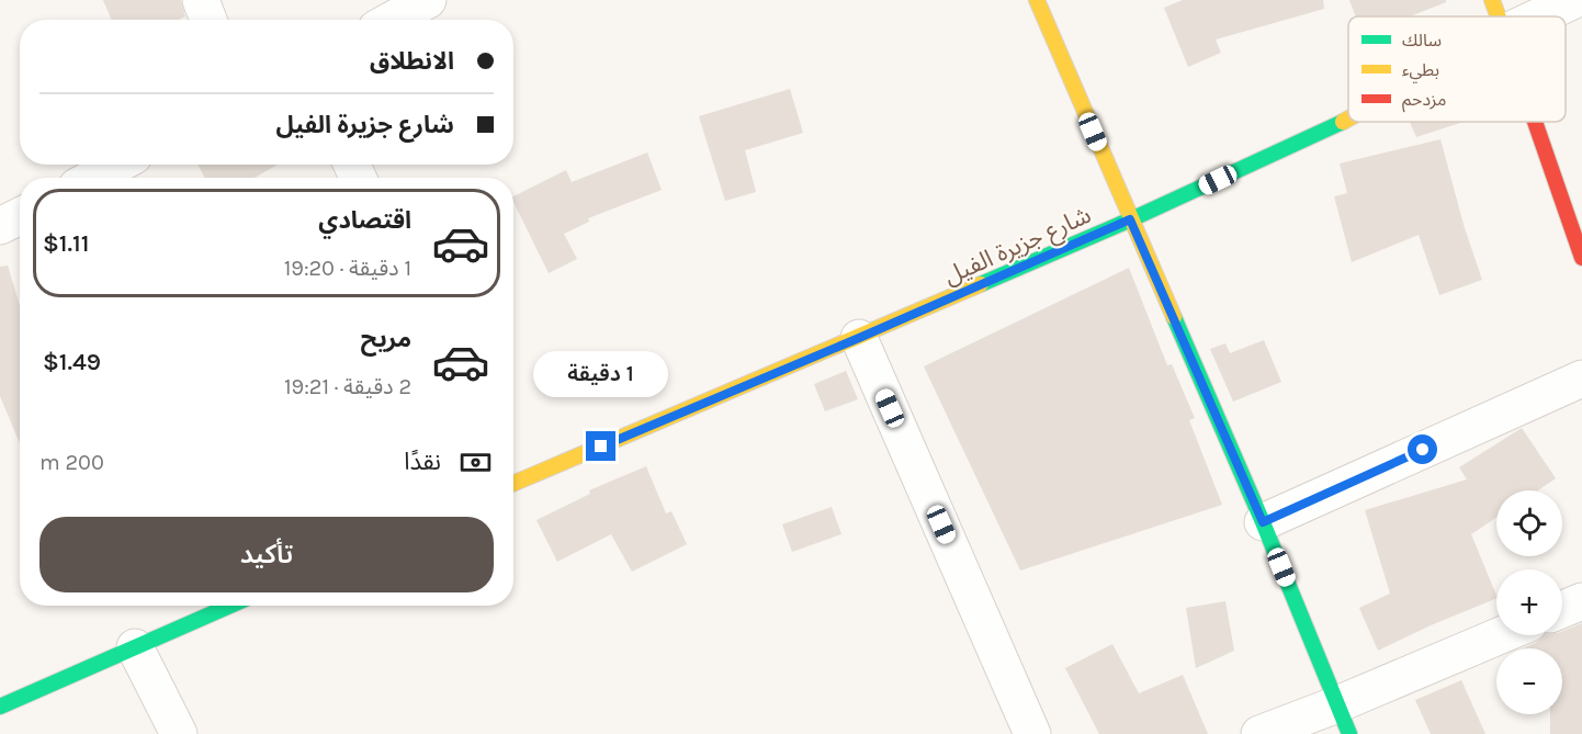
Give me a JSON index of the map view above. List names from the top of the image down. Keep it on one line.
{"streets":{"street":["شارع جزيرة الفيل"]},"legend":["سالك","بطيء","مزدحم"],"page":{"banner":["الانطلاق","شارع جزيرة الفيل"],"list":[{"name":"اقتصادي","note":"1 دقيقة · 19:20","value":"$1.11"},{"name":"مريح","note":"2 دقيقة · 19:21","value":"$1.49"}],"bubble":"1 دقيقة","pay":["نقدًا","200 m"],"map_buttons":["+","−"],"buttons":"تأكيد"}}
